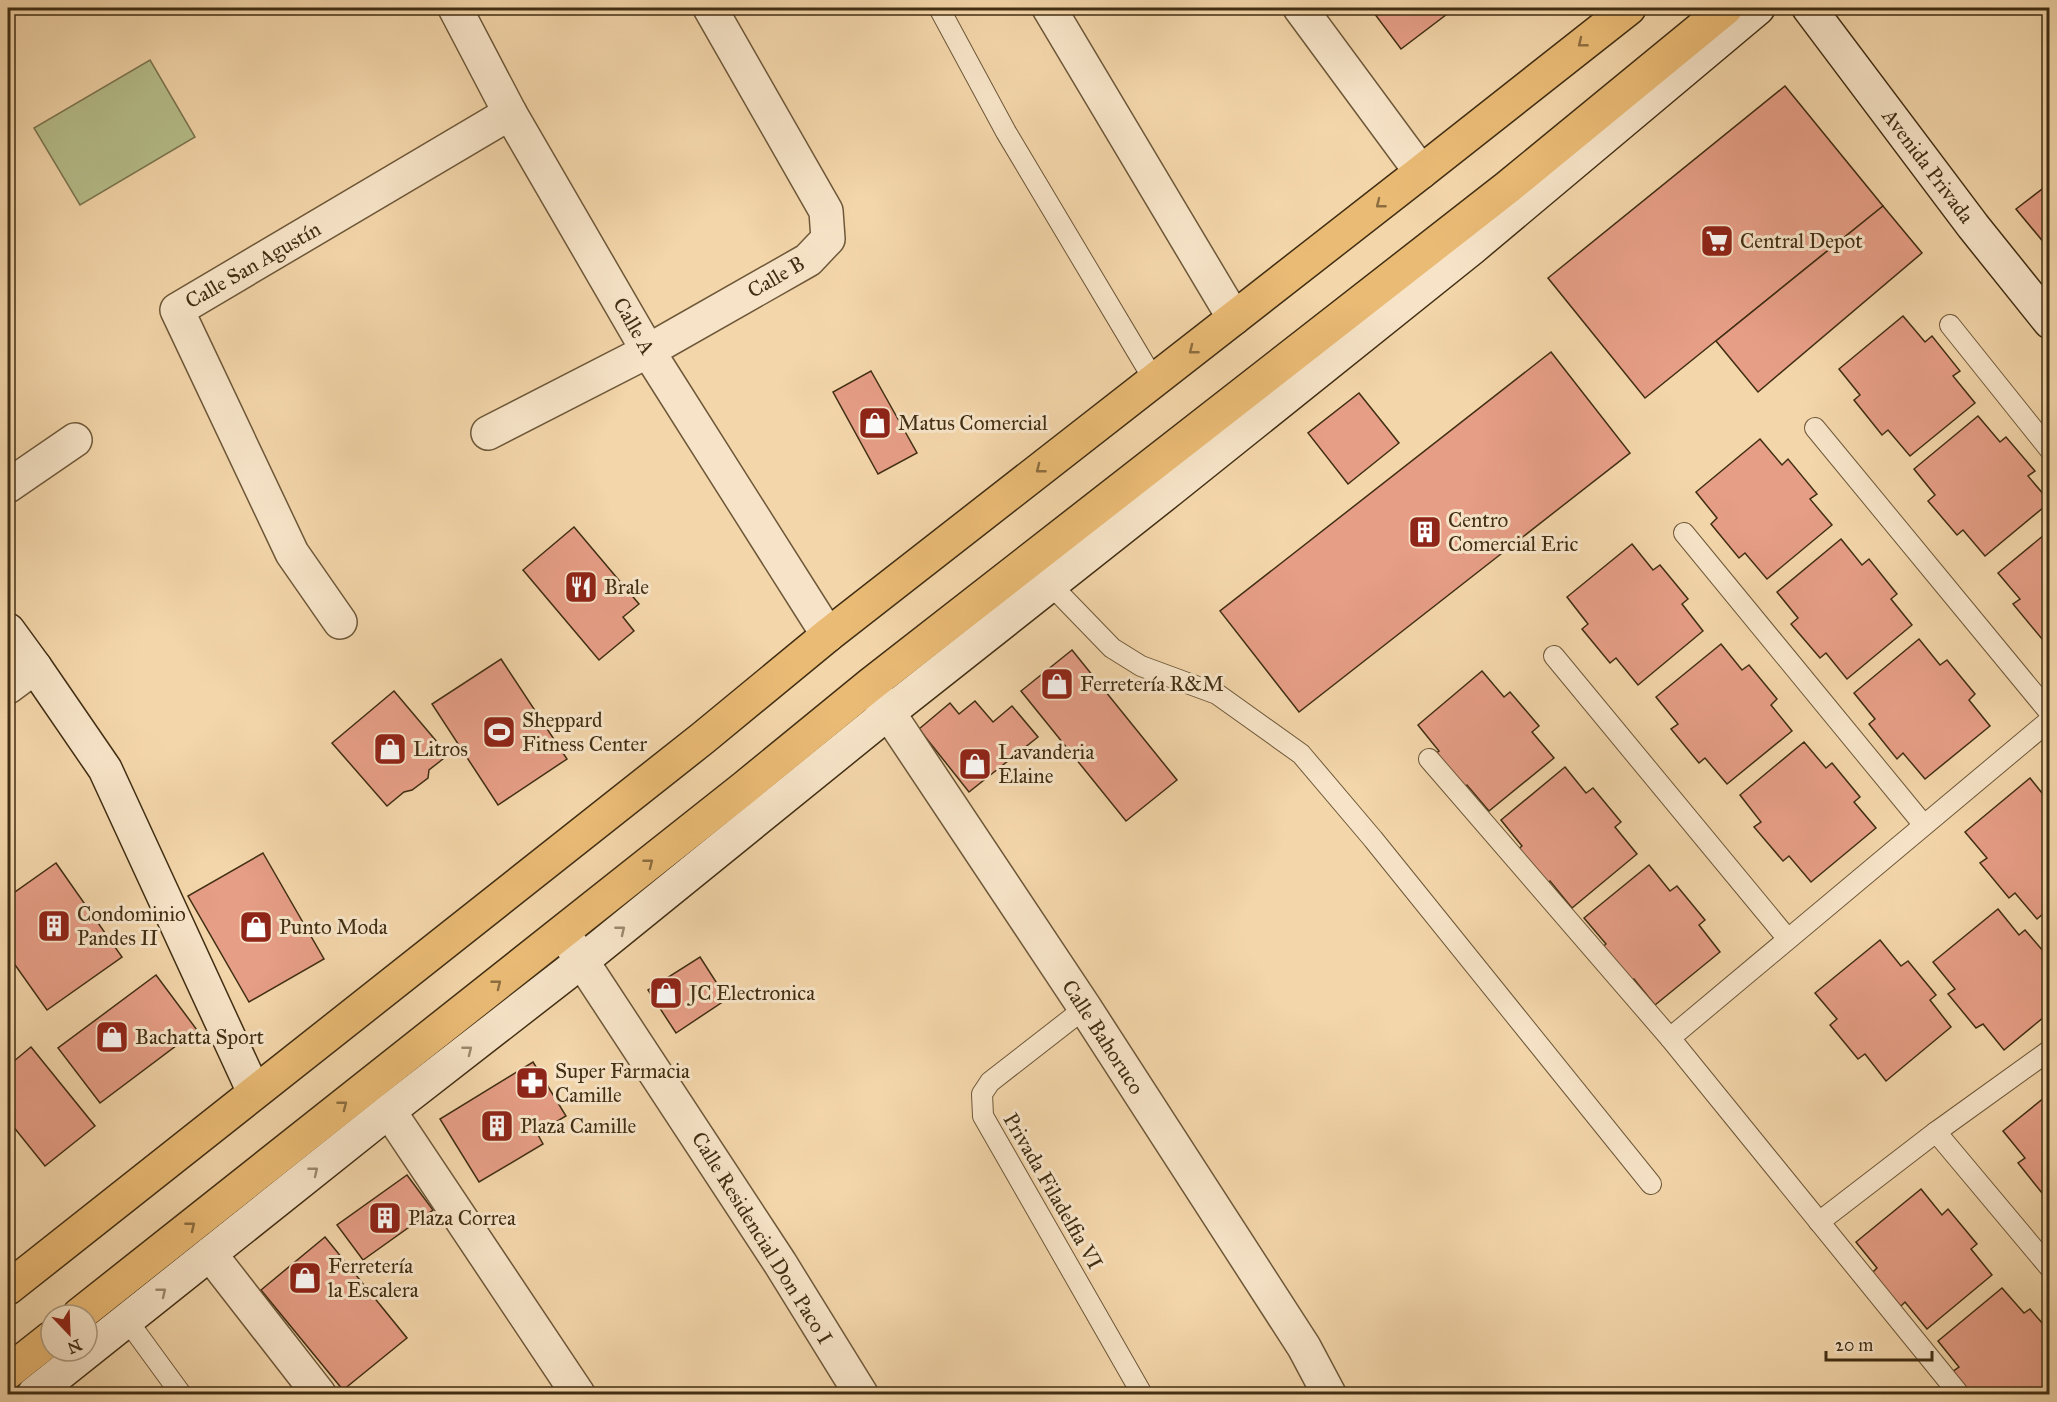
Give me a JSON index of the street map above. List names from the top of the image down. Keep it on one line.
{"streets":{"street":["Avenida Privada","Calle San Agustín","Calle B","Calle A","Calle Bahoruco","Calle Residencial Don Paco I"],"lane":["Privada Filadelfia VI"]},"crossings":[["Calle San Agustín","Calle A"],["Calle B","Calle A"],["Calle Bahoruco","Privada Filadelfia VI"]],"places":{"supermarket":["Central Depot"],"shop":["Matus Comercial","Ferretería R&M","Litros","Lavanderia Elaine","Punto Moda","JC Electronica","Bachatta Sport","Ferretería la Escalera"],"building":["Centro Comercial Eric","Condominio Pandes II","Plaza Camille","Plaza Correa"],"restaurant":["Brale"],"sports":["Sheppard Fitness Center"],"pharmacy":["Super Farmacia Camille"]},"scale_bar":"20 m","north":"bottom right"}
